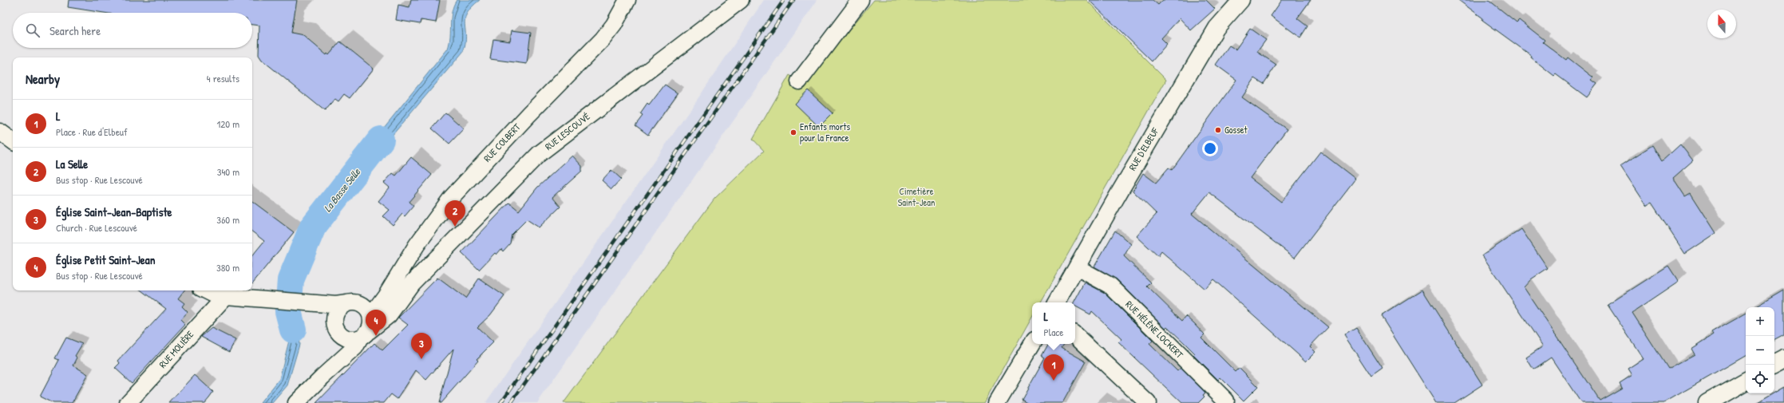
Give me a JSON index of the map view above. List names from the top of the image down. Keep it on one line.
{"streets":{"street":["RUE LESCOUVÉ","RUE COLBERT","RUE D'ELBEUF","RUE HÉLÈNE LOCKERT","RUE MOLIÈRE"]},"crossings":[["RUE LESCOUVÉ","RUE COLBERT"],["RUE D'ELBEUF","RUE HÉLÈNE LOCKERT"]],"water":["La Basse Selle"],"parks":["Cimetière Saint-Jean"],"places":["Gosset","Enfants morts pour la France"],"north":"top","page":{"search":"Search here","heading":["Nearby","4 results"],"list":[{"mark":"1","name":"L","note":"Place · Rue d'Elbeuf","value":"120 m"},{"mark":"2","name":"La Selle","note":"Bus stop · Rue Lescouvé","value":"340 m"},{"mark":"3","name":"Église Saint-Jean-Baptiste","note":"Church · Rue Lescouvé","value":"360 m"},{"mark":"4","name":"Église Petit Saint-Jean","note":"Bus stop · Rue Lescouvé","value":"380 m"}],"pins":["2","4","3","1"],"popup":["L","Place"],"map_buttons":["+","−"]}}
